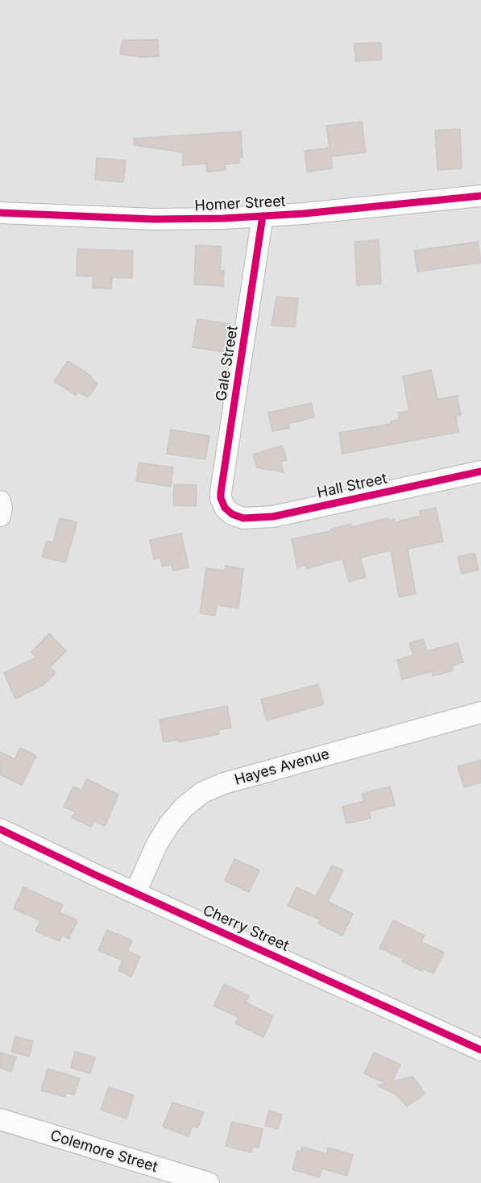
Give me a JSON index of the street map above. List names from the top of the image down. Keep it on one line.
{"streets":{"street":["Homer Street","Gale Street","Hall Street","Hayes Avenue","Cherry Street","Colemore Street"]},"crossings":[["Homer Street","Gale Street"],["Gale Street","Hall Street"],["Hayes Avenue","Cherry Street"]]}
